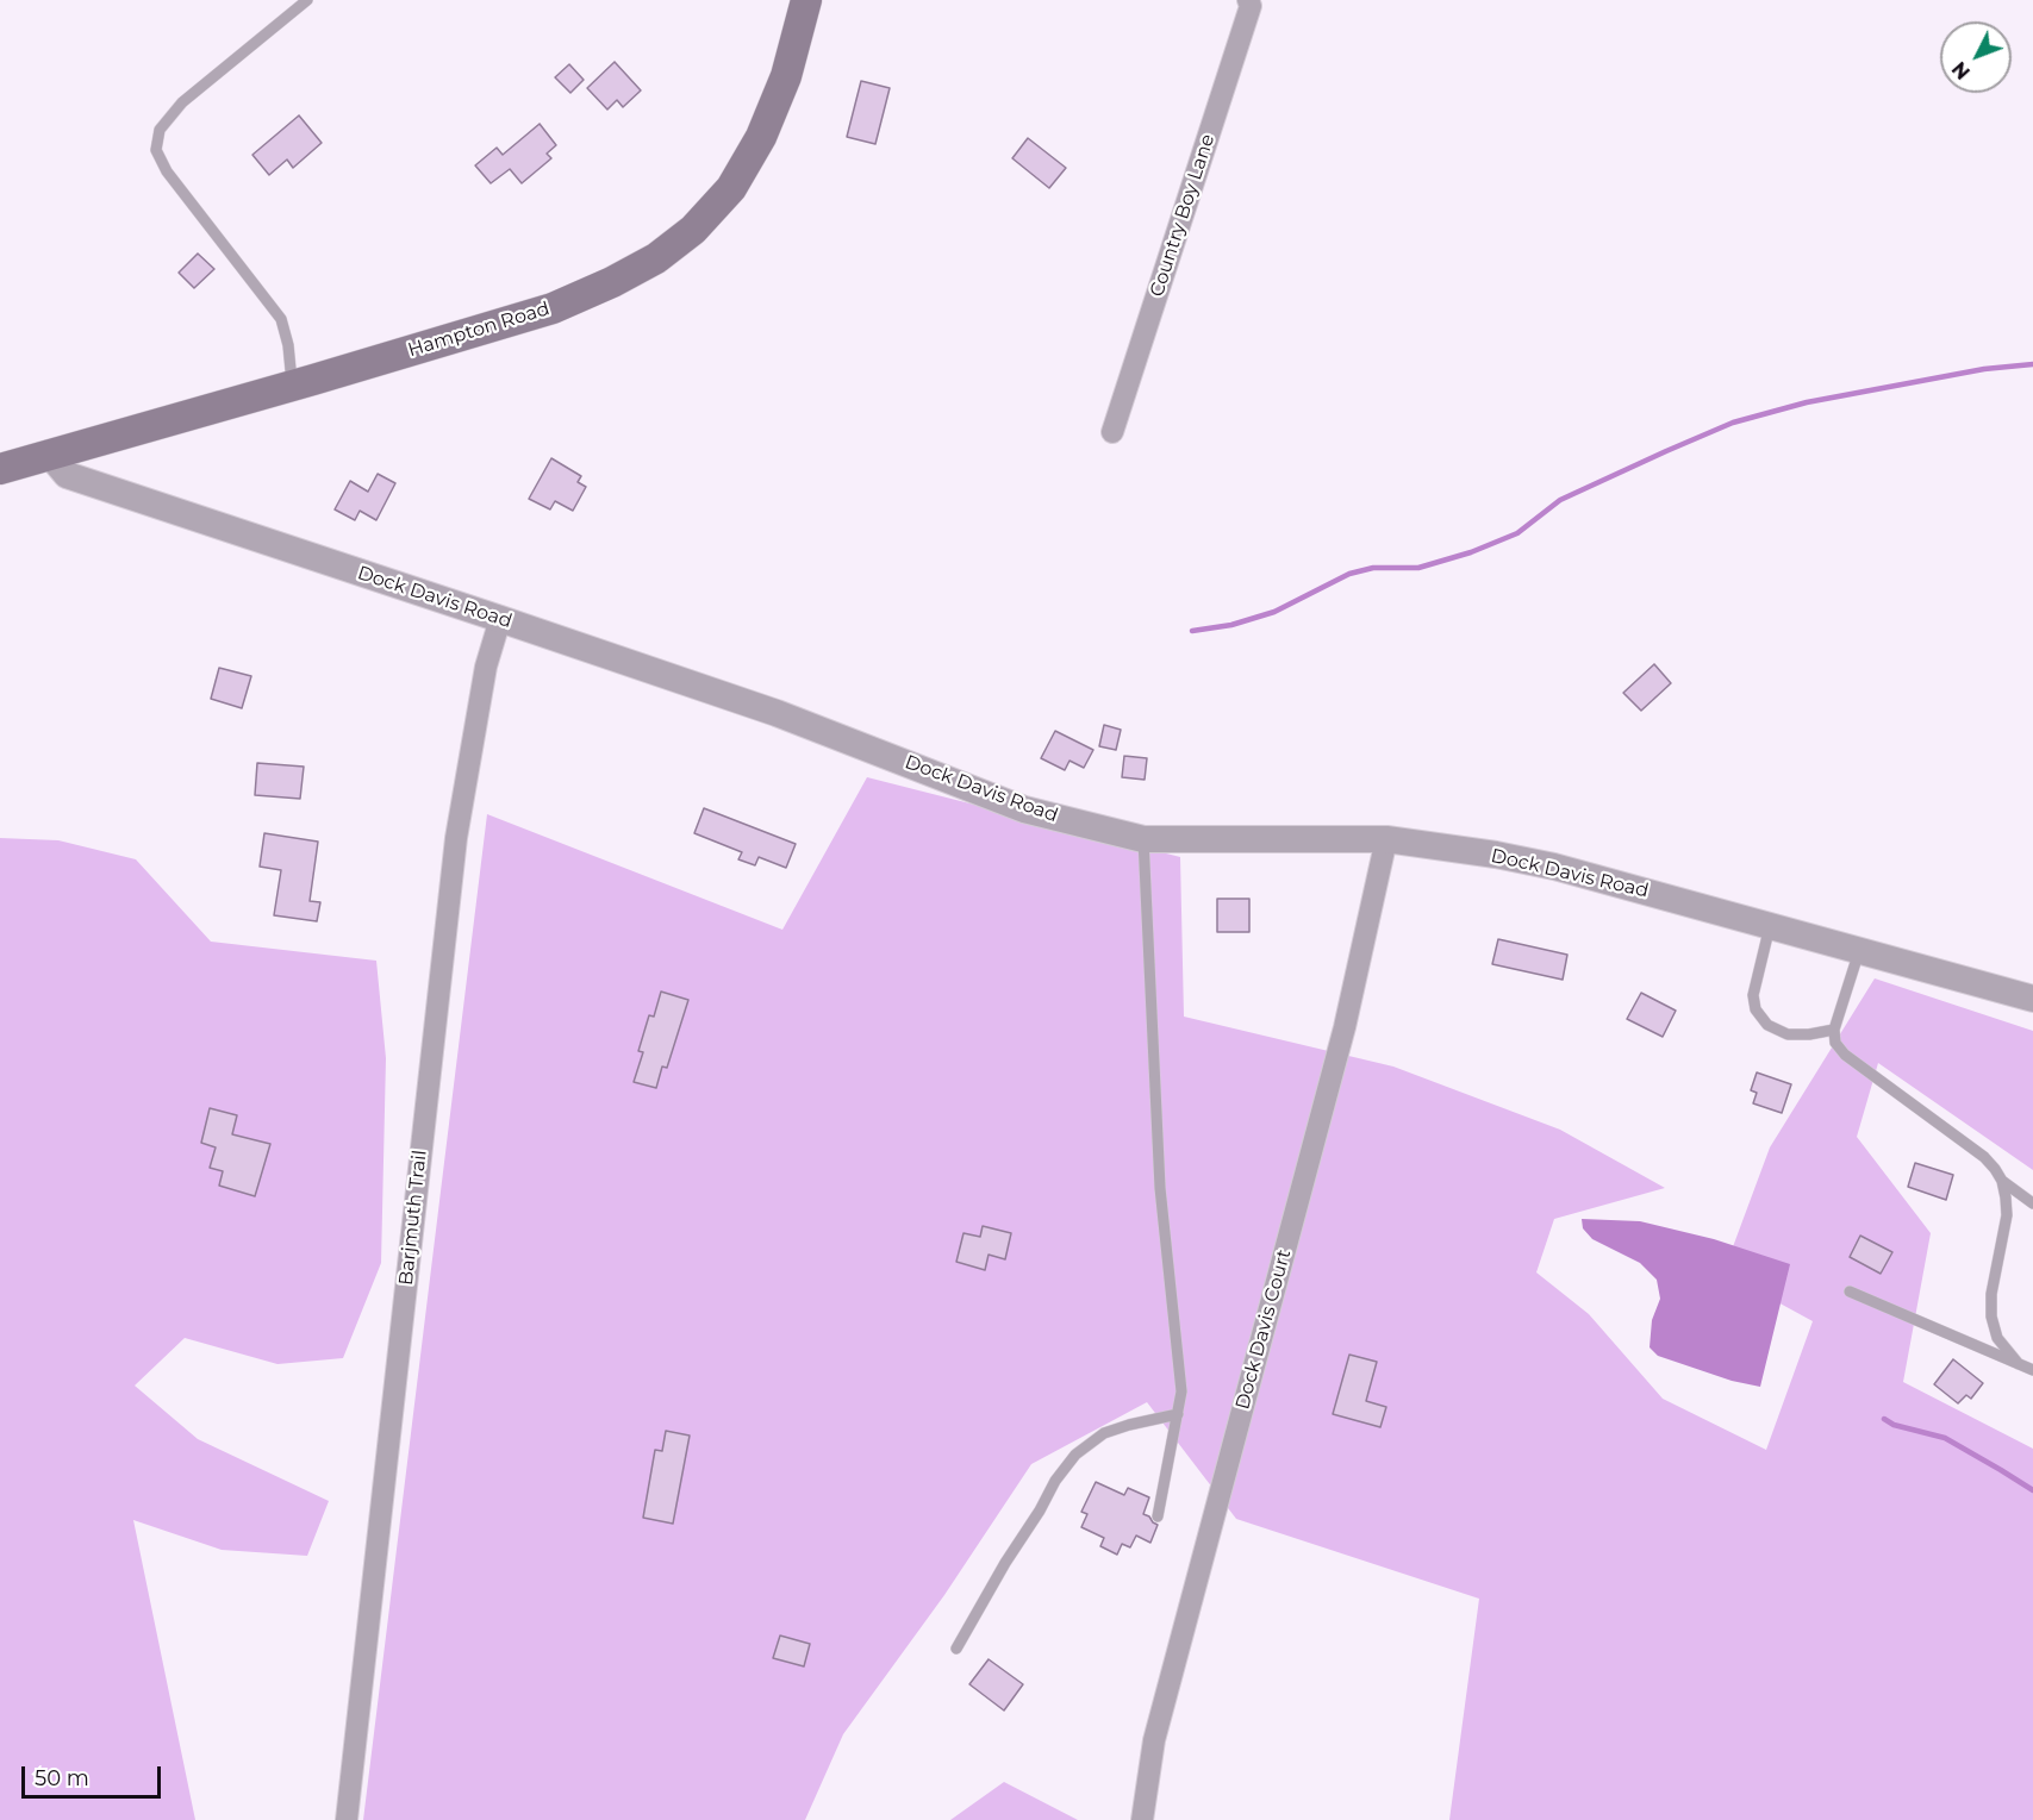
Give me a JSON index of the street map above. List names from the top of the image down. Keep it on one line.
{"streets":{"main road":["Hampton Road"],"street":["Country Boy Lane","Dock Davis Road","Barjmuth Trail","Dock Davis Court"]},"crossings":[["Hampton Road","Dock Davis Road"],["Dock Davis Road","Barjmuth Trail"],["Dock Davis Road","Dock Davis Court"]],"scale_bar":"50 m","north":"bottom left"}
